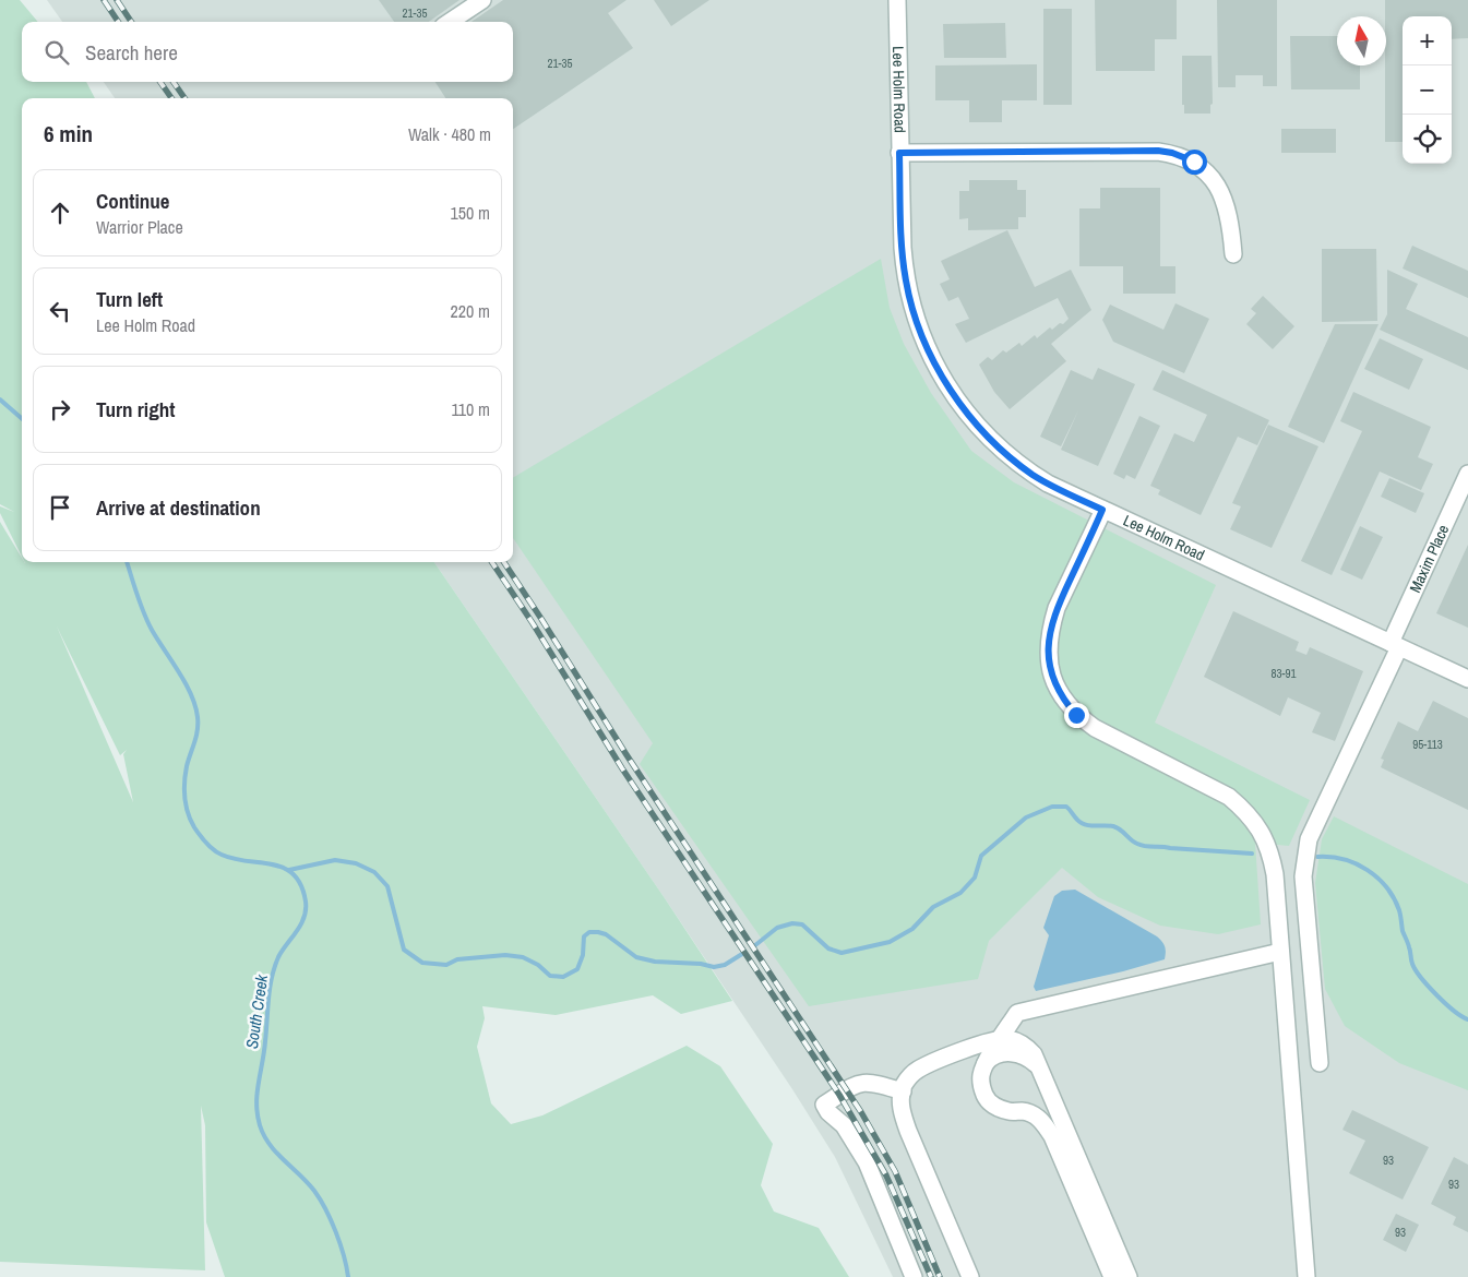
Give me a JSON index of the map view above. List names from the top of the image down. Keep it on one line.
{"streets":{"street":["Lee Holm Road","Maxim Place"]},"crossings":[["Lee Holm Road","Maxim Place"]],"water":["South Creek"],"house_numbers":["21-35","21-35","83-91","95-113","93","93","93"],"north":"top","page":{"map_buttons":["+","−"],"search":"Search here","heading":["6 min","Walk · 480 m"],"list":[["Continue","Warrior Place","150 m"],["Turn left","Lee Holm Road","220 m"],["Turn right","110 m"],"Arrive at destination"]}}
